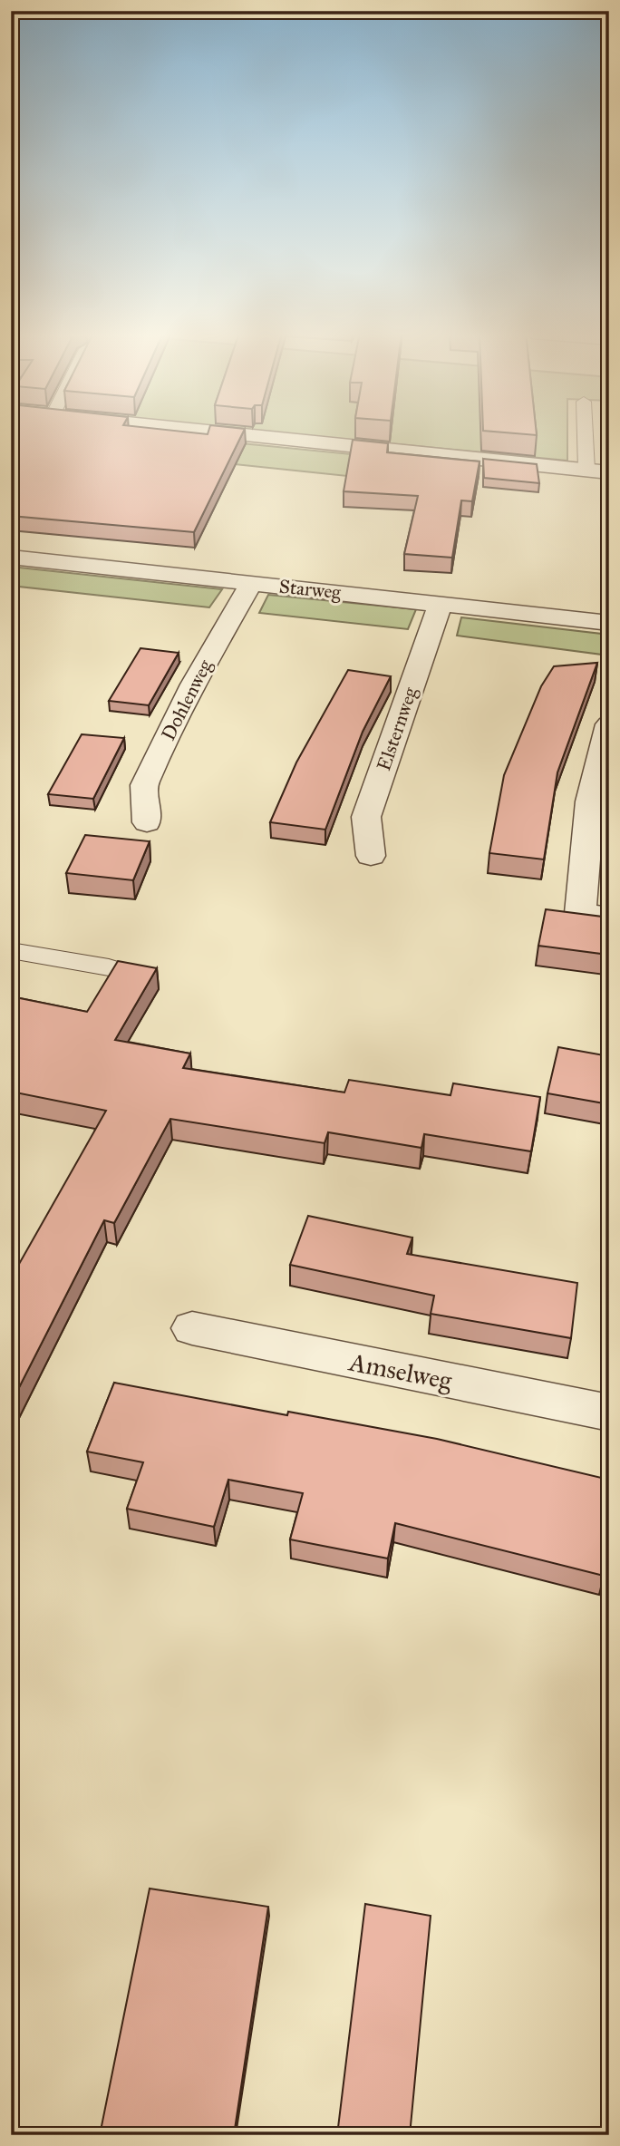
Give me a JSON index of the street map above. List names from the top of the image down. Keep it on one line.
{"streets":{"street":["Starweg","Dohlenweg","Elsternweg","Amselweg"]},"crossings":[["Starweg","Dohlenweg"],["Starweg","Elsternweg"]]}
